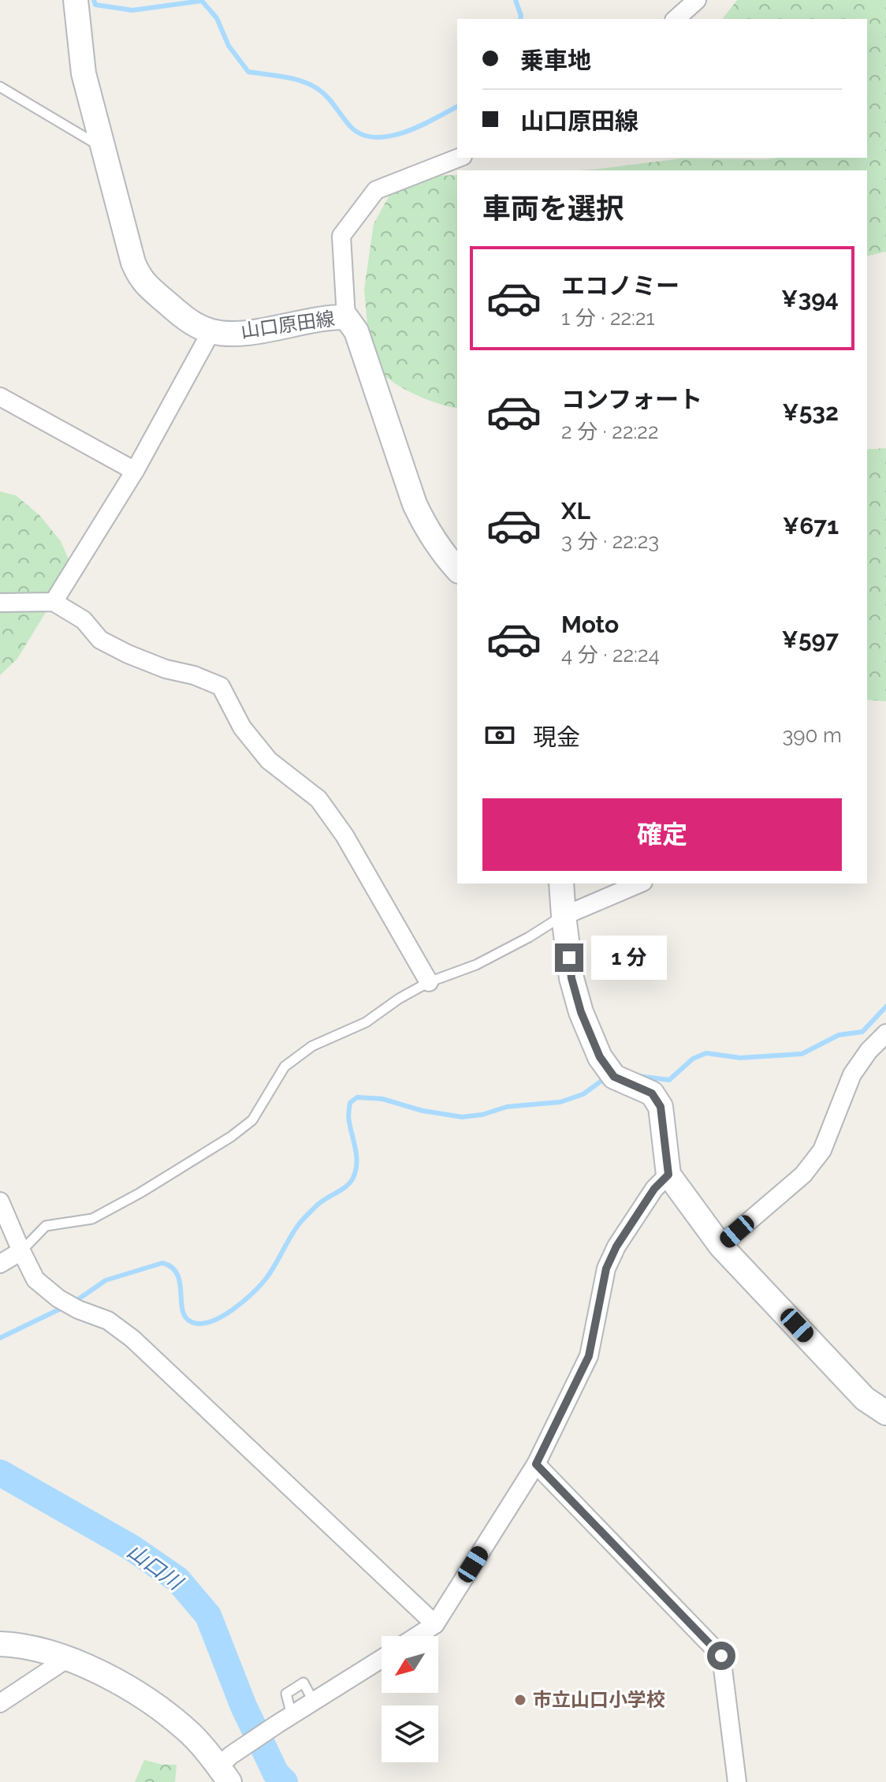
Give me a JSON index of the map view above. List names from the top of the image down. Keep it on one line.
{"streets":{"main road":["山口原田線"]},"water":["山口川"],"places":["市立山口小学校"],"north":"bottom left","page":{"banner":["乗車地","山口原田線"],"heading":"車両を選択","list":[{"name":"エコノミー","note":"1 分 · 22:21","value":"¥394"},{"name":"コンフォート","note":"2 分 · 22:22","value":"¥532"},{"name":"XL","note":"3 分 · 22:23","value":"¥671"},{"name":"Moto","note":"4 分 · 22:24","value":"¥597"}],"pay":["現金","390 m"],"buttons":"確定","bubble":"1 分"}}
